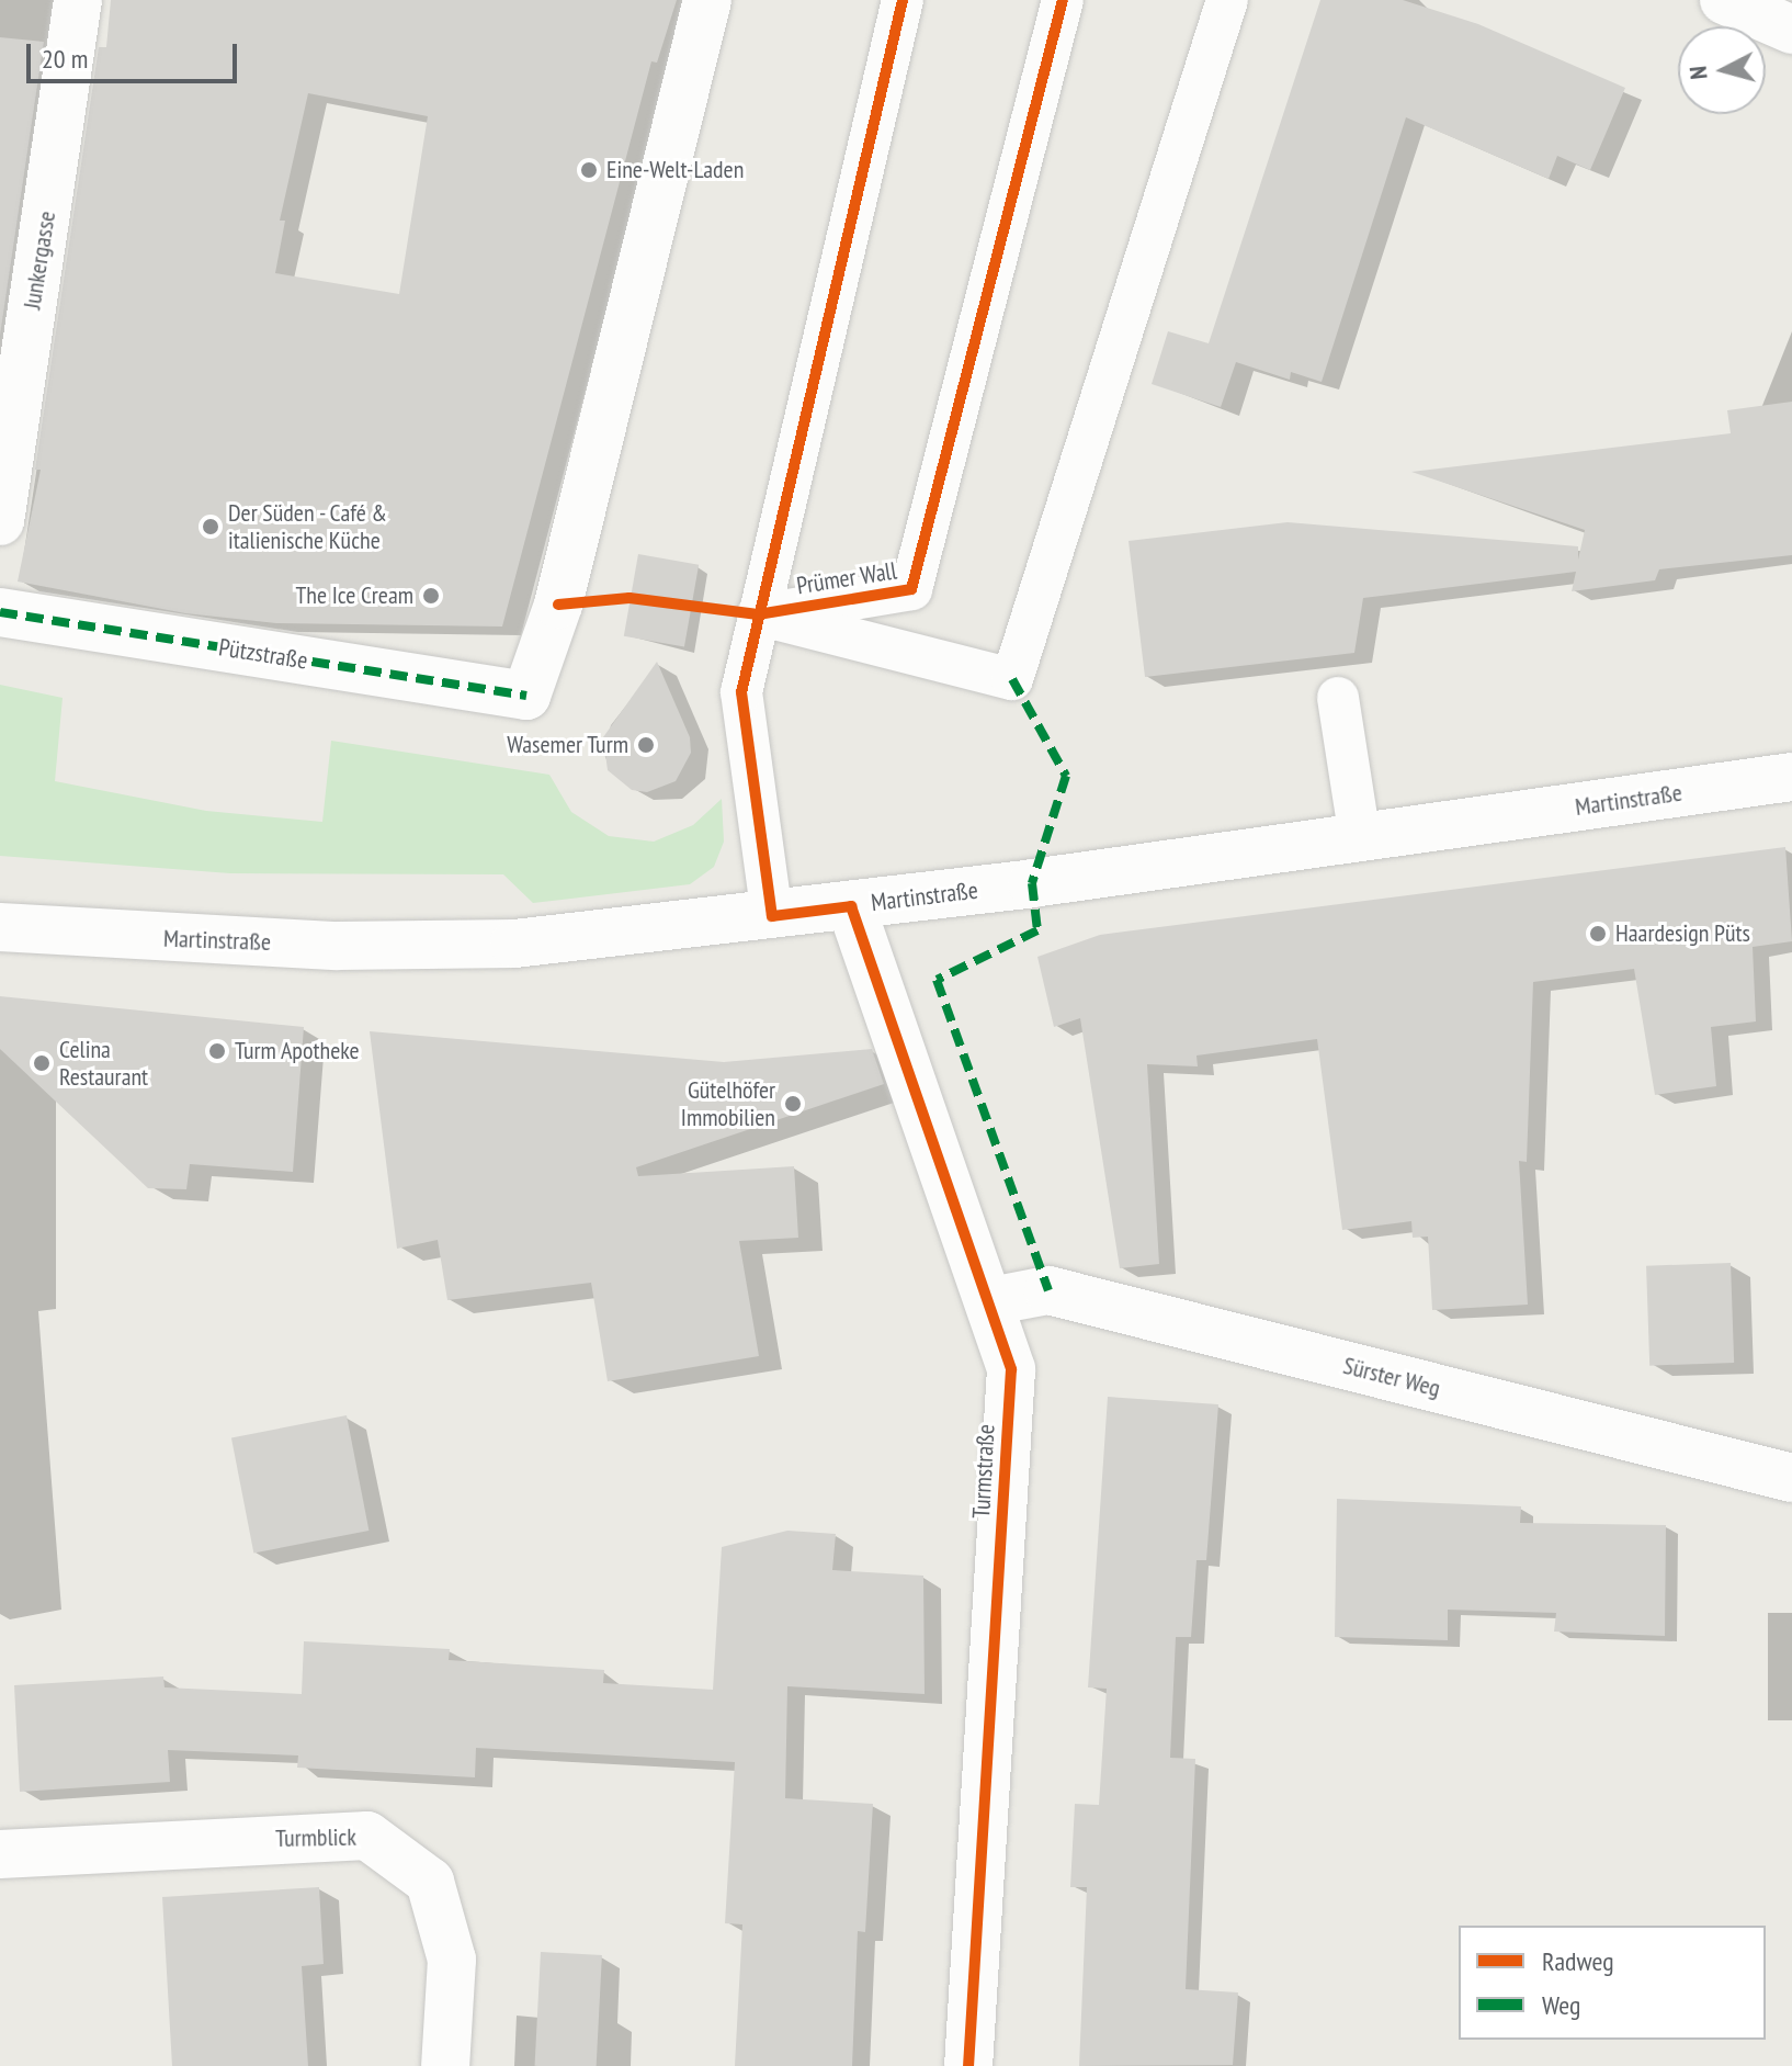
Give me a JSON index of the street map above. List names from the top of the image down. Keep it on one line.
{"streets":{"street":["Junkergasse","Pützstraße","Martinstraße","Sürster Weg","Turmstraße","Turmblick"],"lane":["Prümer Wall"]},"crossings":[["Martinstraße","Turmstraße"],["Sürster Weg","Turmstraße"]],"places":["Eine-Welt-Laden","Der Süden - Café & italienische Küche","The Ice Cream","Wasemer Turm","Haardesign Püts","Turm Apotheke","Celina Restaurant","Gütelhöfer Immobilien"],"legend":["Radweg","Weg"],"scale_bar":"20 m","north":"left"}
